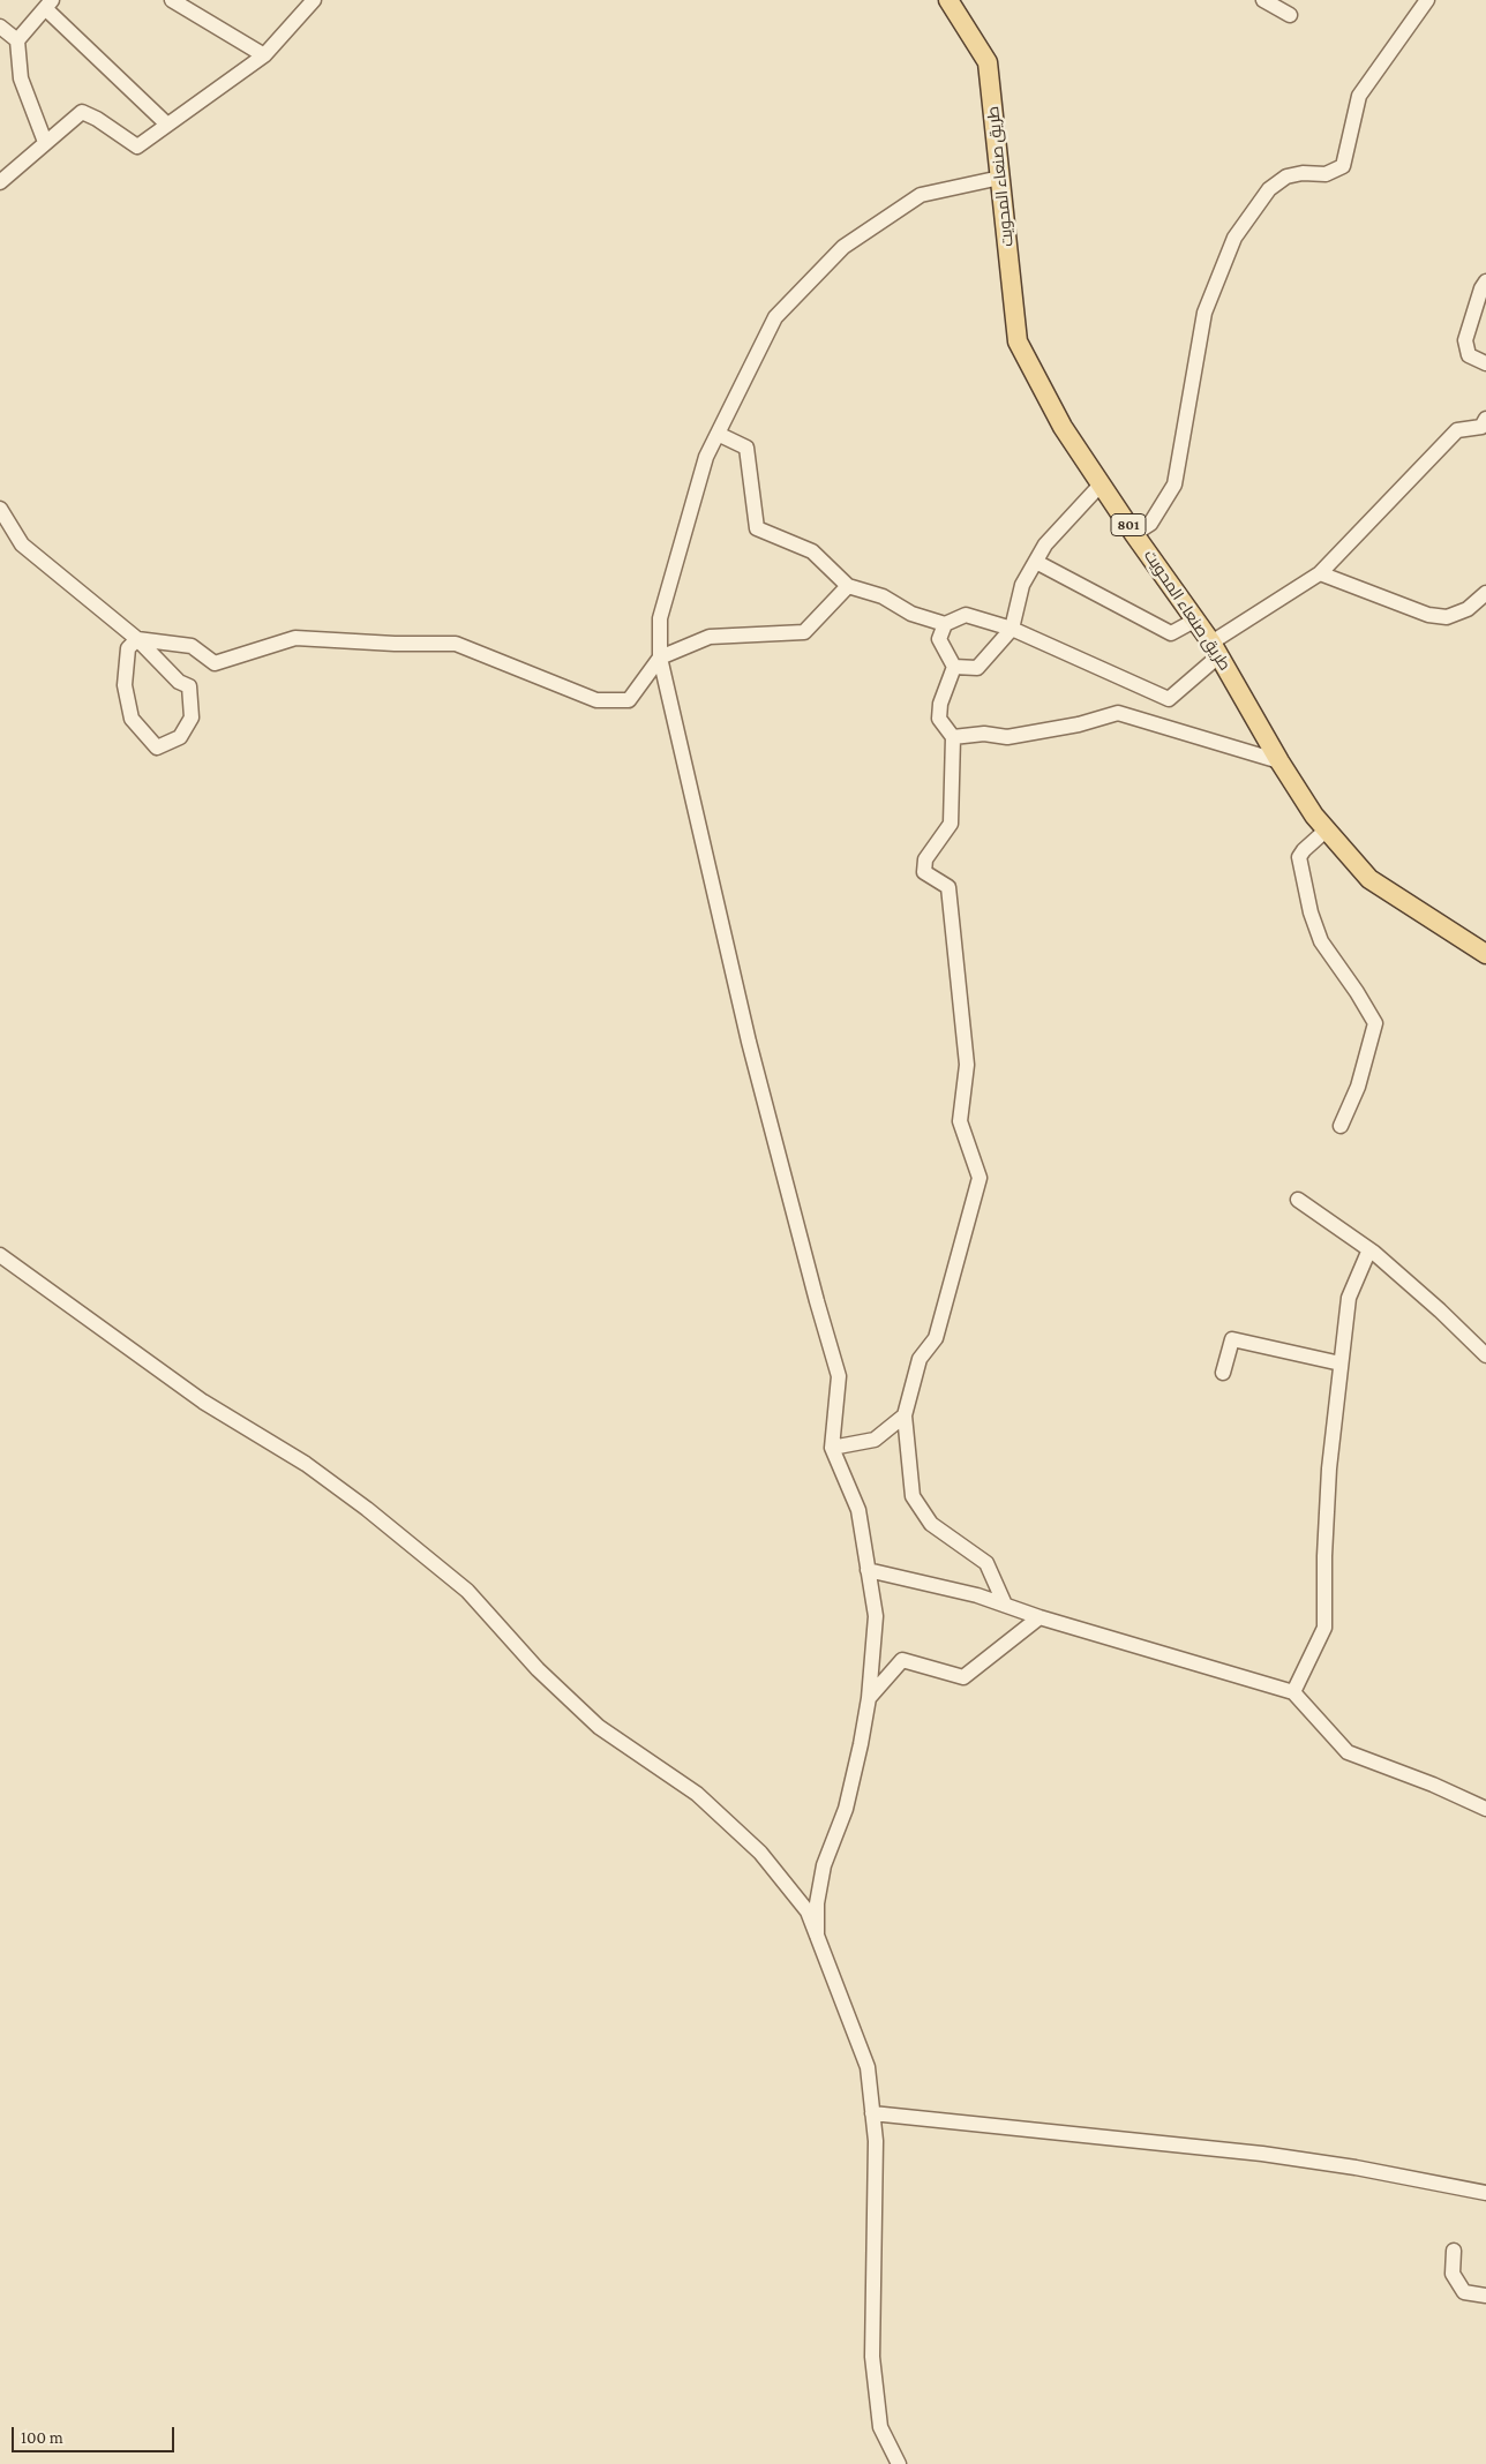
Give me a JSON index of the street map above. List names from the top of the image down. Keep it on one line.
{"streets":{"main road":["طريق صنعاء المحويت","801"]},"scale_bar":"100 m"}
